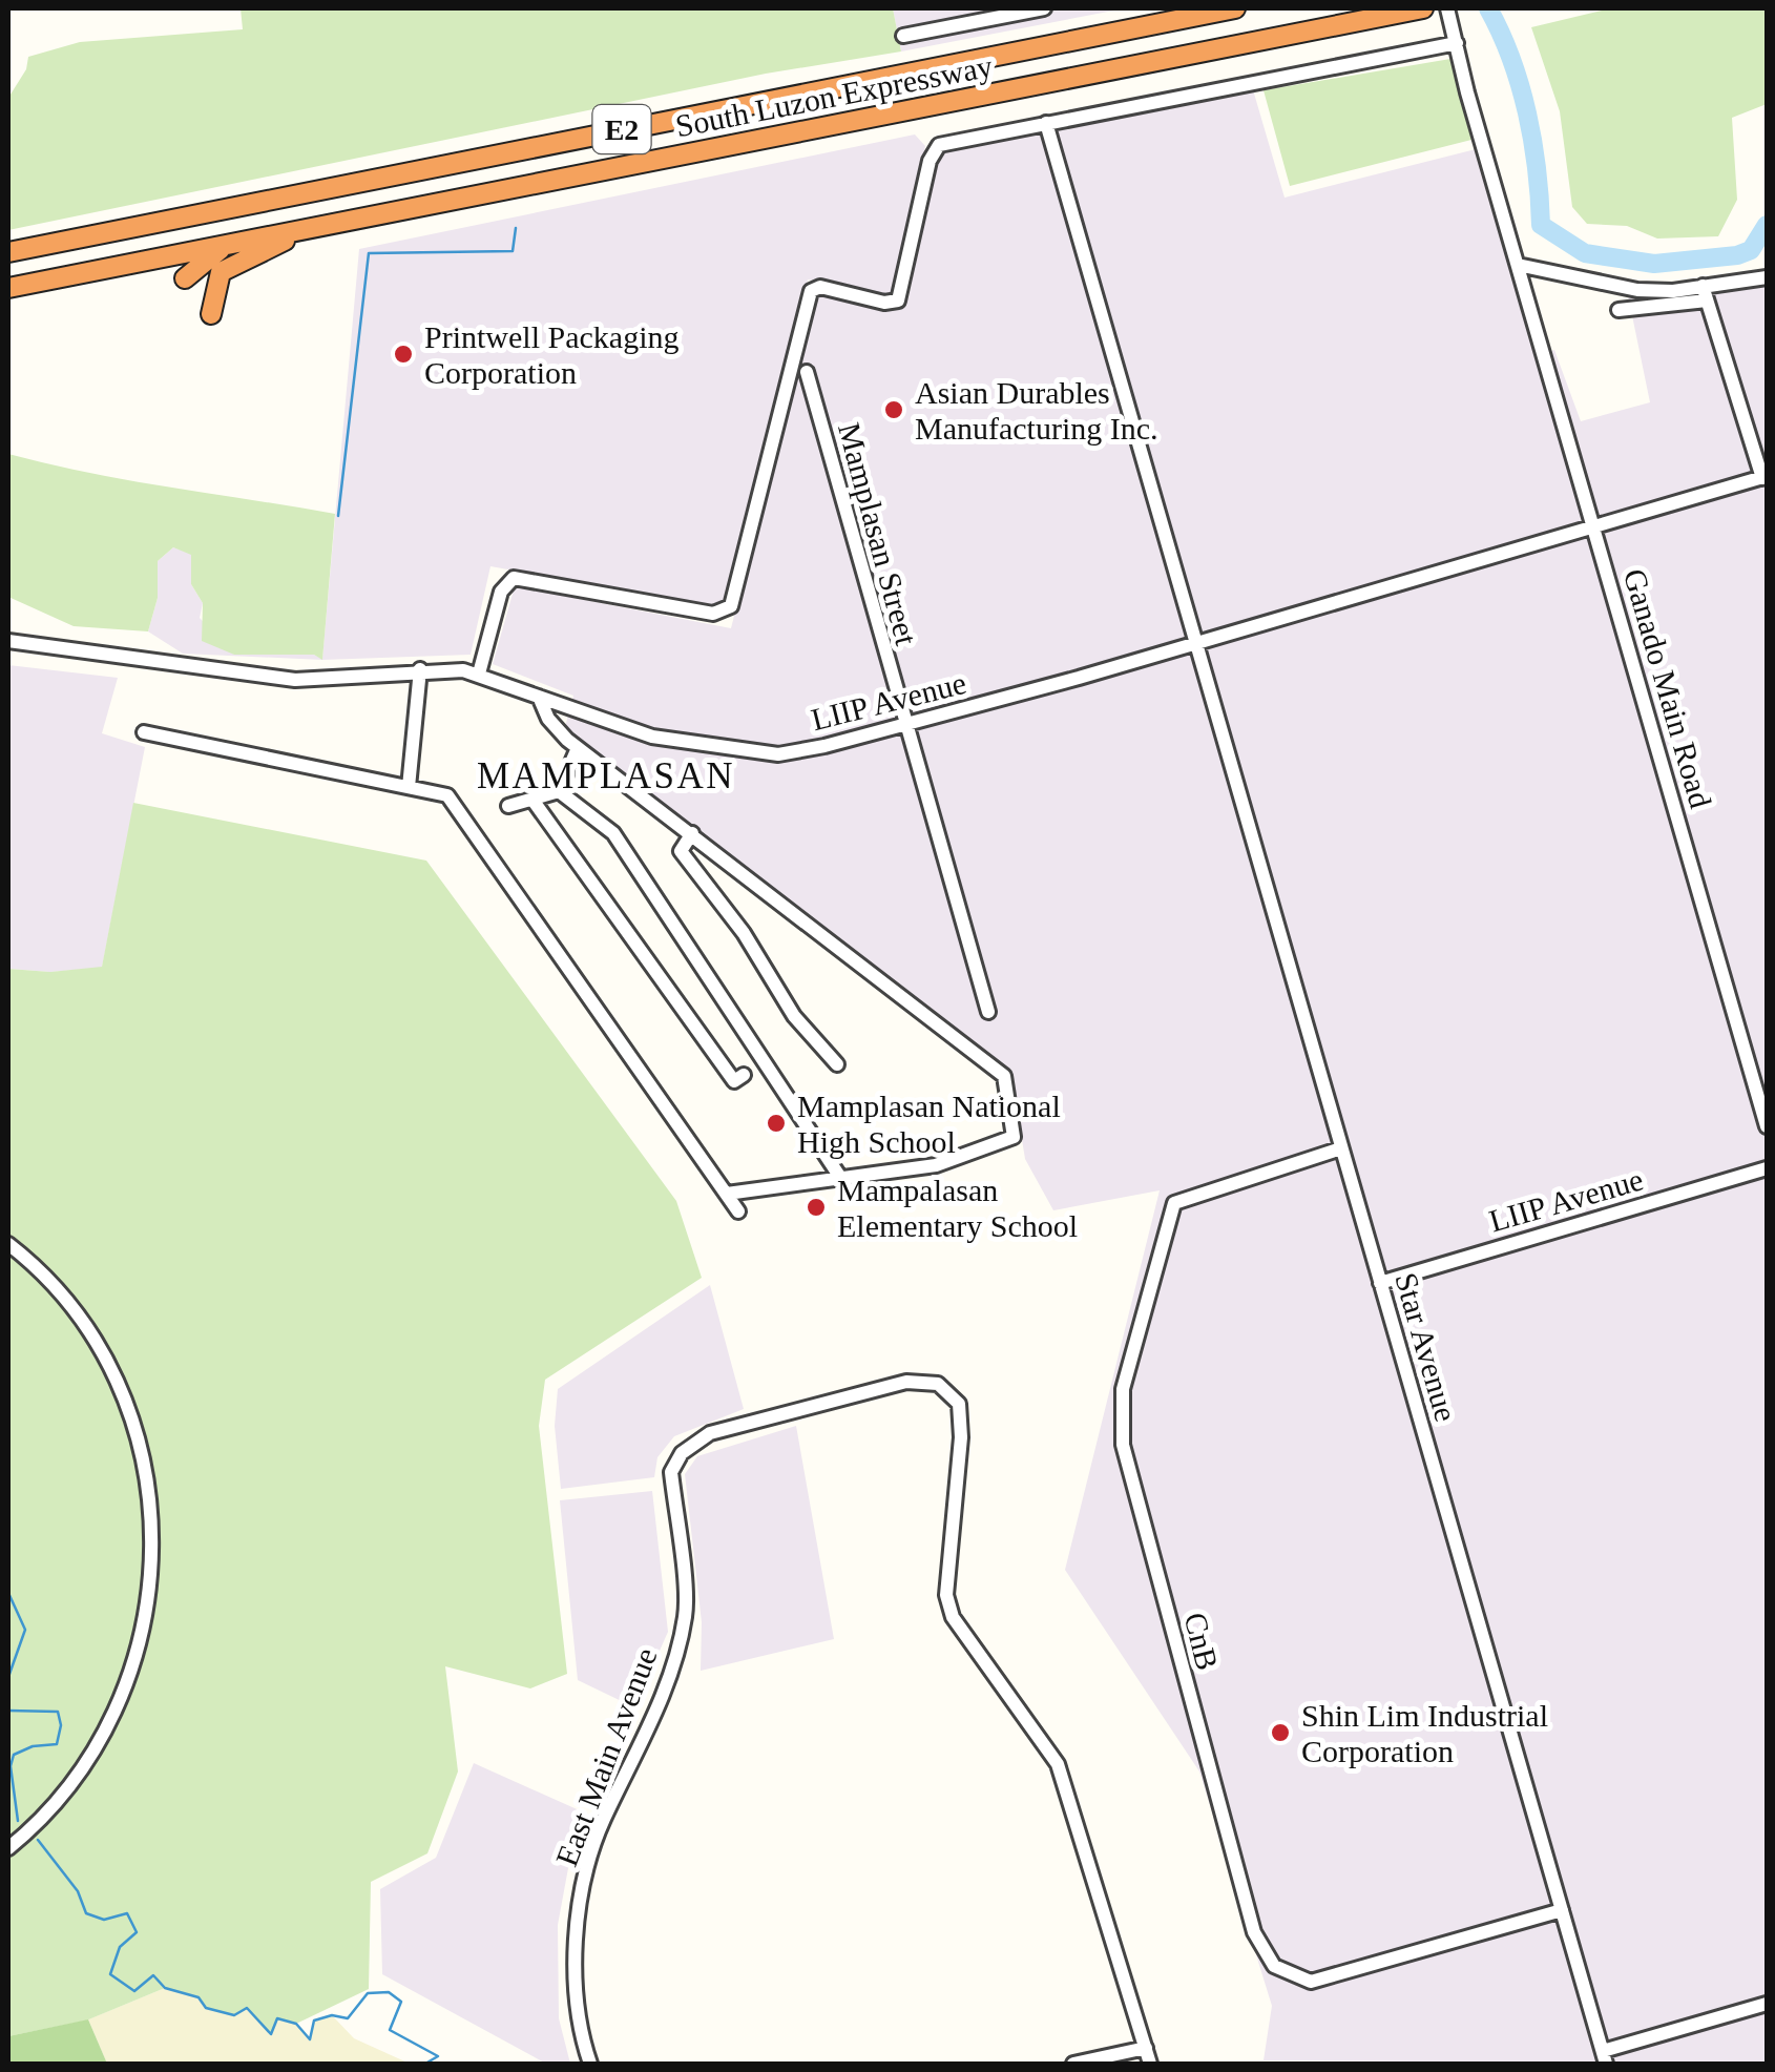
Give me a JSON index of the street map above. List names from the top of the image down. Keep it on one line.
{"streets":{"highway":["South Luzon Expressway","E2"],"street":["Mamplasan Street","Ganado Main Road","LIIP Avenue","Star Avenue","CnB","East Main Avenue"]},"crossings":[["Mamplasan Street","LIIP Avenue"],["Ganado Main Road","LIIP Avenue"],["LIIP Avenue","Star Avenue"],["Star Avenue","CnB"]],"districts":["MAMPLASAN"],"places":["Printwell Packaging Corporation","Asian Durables Manufacturing Inc.","Mamplasan National High School","Mampalasan Elementary School","Shin Lim Industrial Corporation"]}
